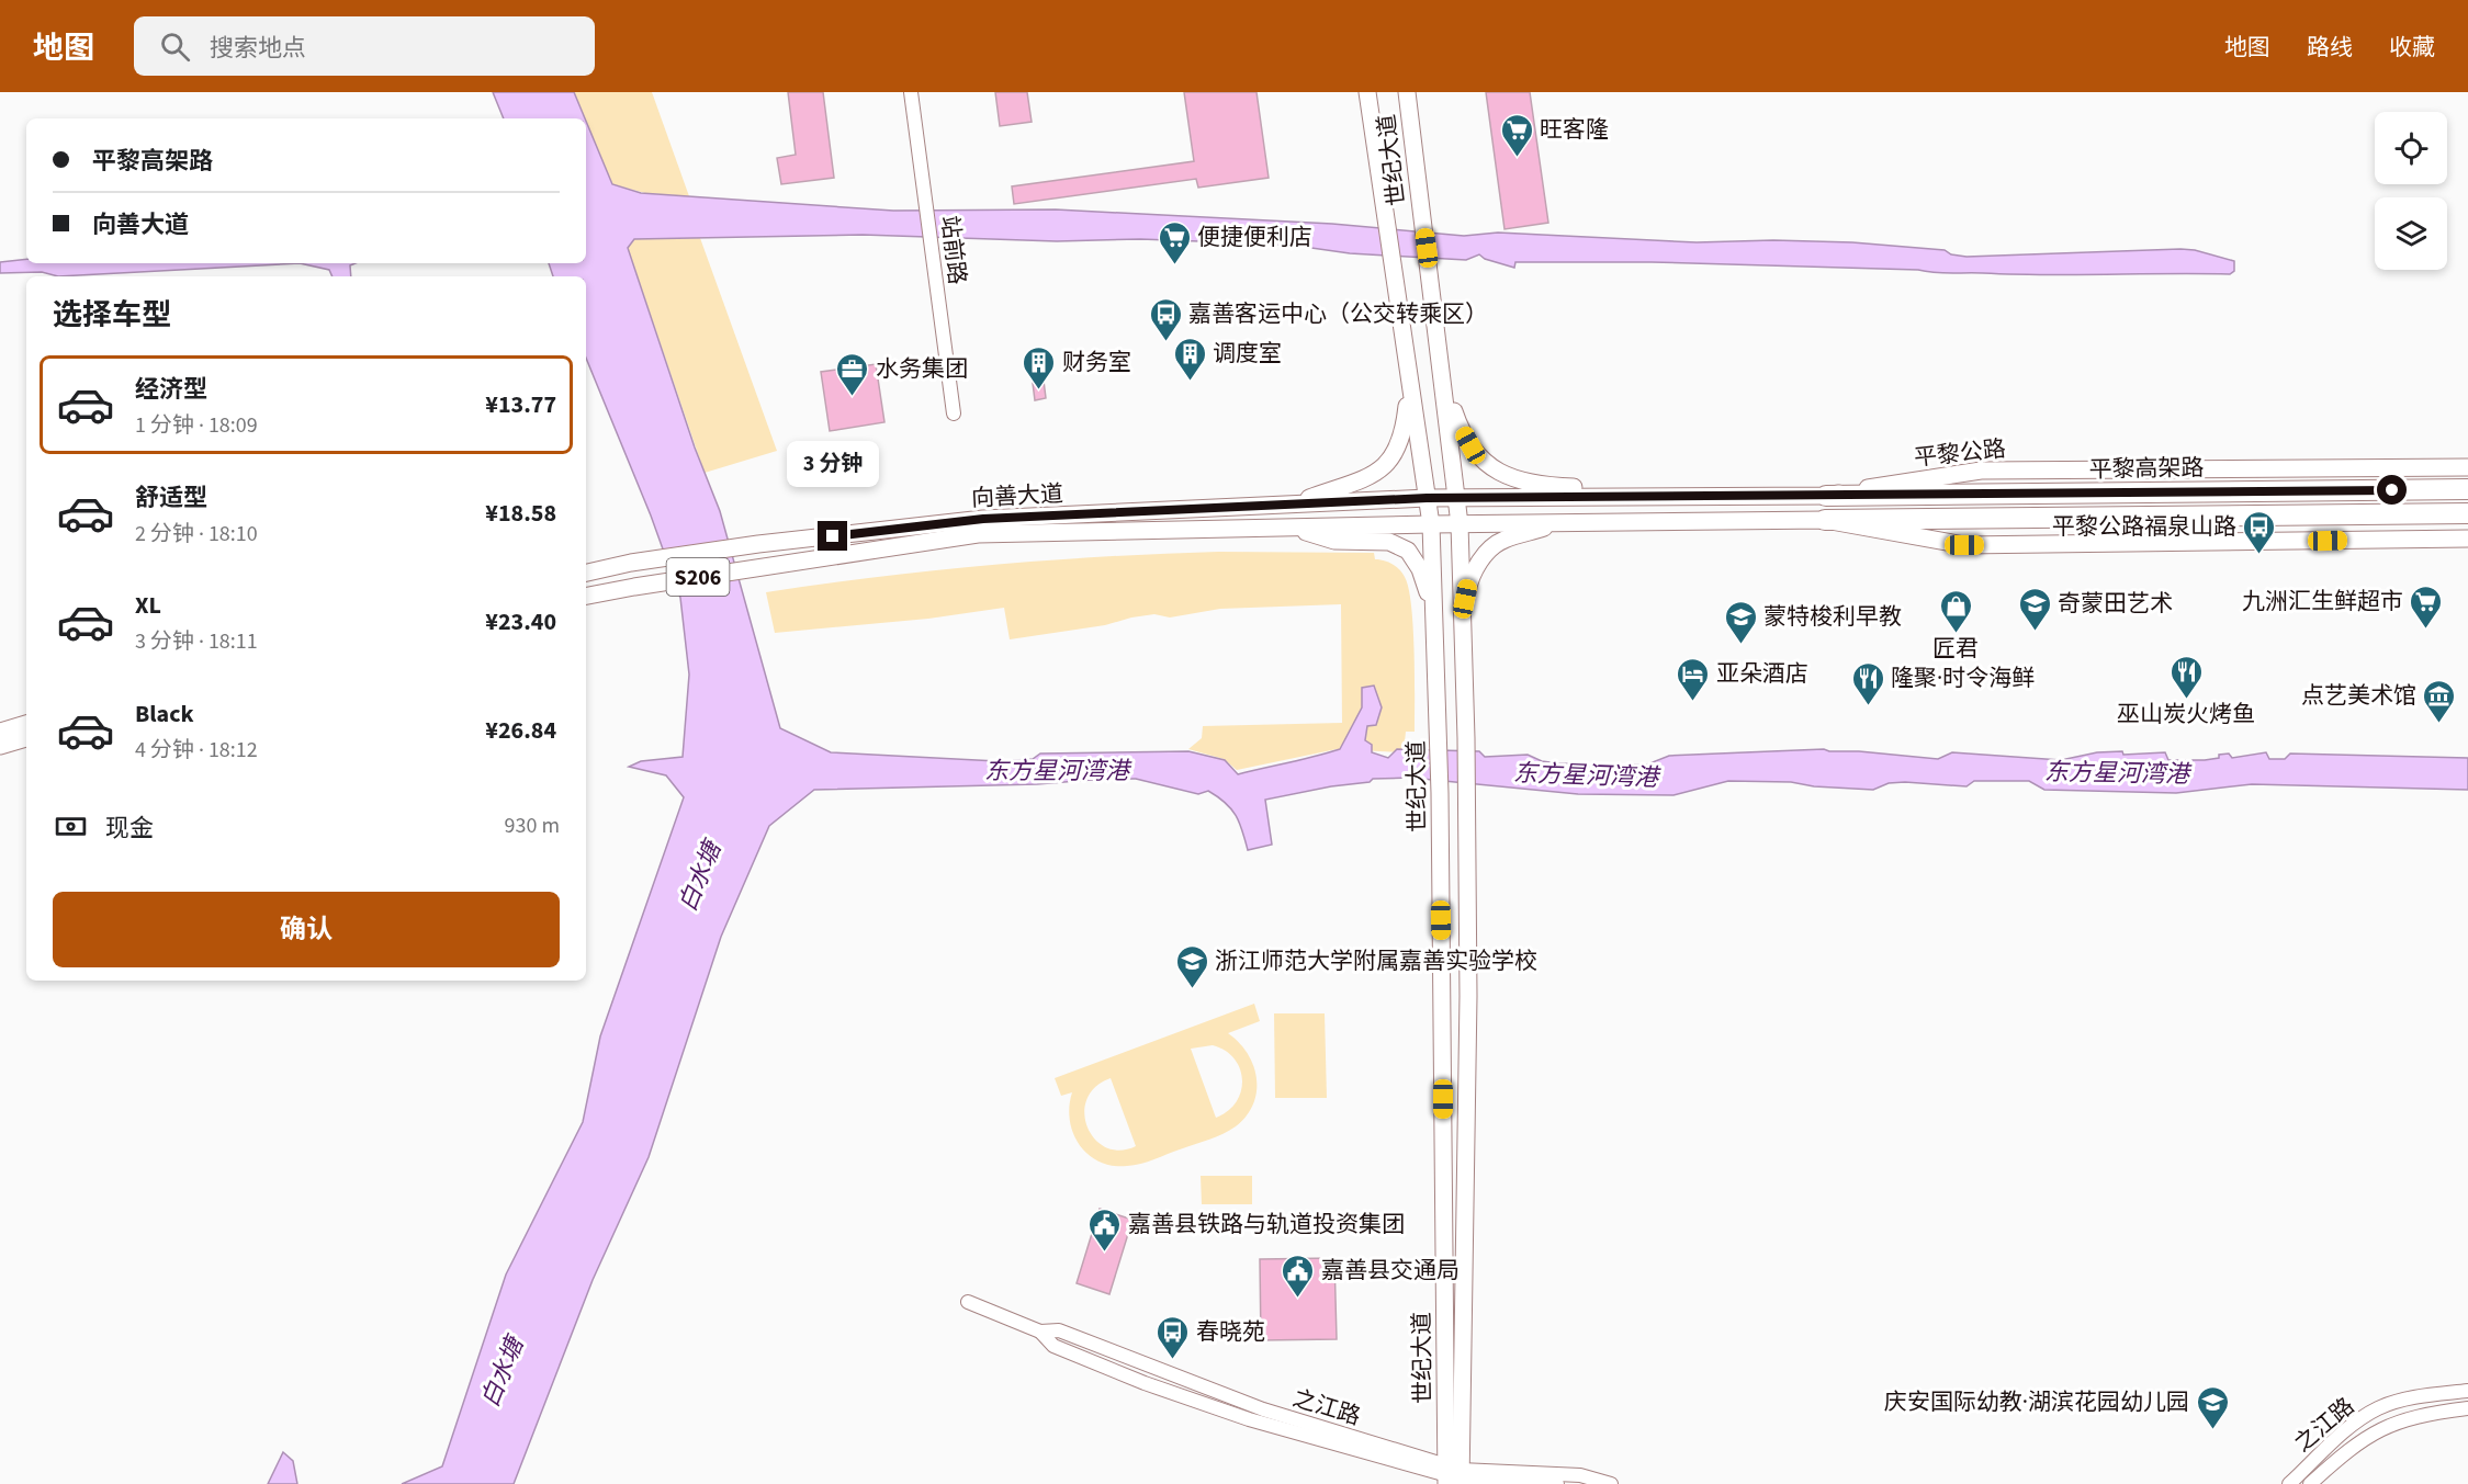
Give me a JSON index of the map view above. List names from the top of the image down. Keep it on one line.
{"streets":{"highway":["平黎高架路","S206"],"main road":["世纪大道","平黎公路","向善大道"],"street":["站前路","之江路"]},"crossings":[["世纪大道","平黎公路"],["世纪大道","向善大道"],["世纪大道","S206"],["世纪大道","之江路"],["平黎公路","平黎高架路"],["平黎公路","向善大道"],["平黎高架路","S206"],["向善大道","S206"]],"water":["东方星河湾港","白水塘"],"places":{"supermarket":["旺客隆","便捷便利店","九洲汇生鲜超市"],"bus stop":["嘉善客运中心（公交转乘区）","平黎公路福泉山路","春晓苑"],"building":["调度室","财务室"],"office":["水务集团"],"school or university":["奇蒙田艺术","蒙特梭利早教","浙江师范大学附属嘉善实验学校","庆安国际幼教·湖滨花园幼儿园"],"shop":["匠君"],"restaurant":["巫山炭火烤鱼","隆聚·时令海鲜"],"hotel":["亚朵酒店"],"museum":["点艺美术馆"],"public building":["嘉善县铁路与轨道投资集团","嘉善县交通局"]},"page":{"header":"地图","search":"搜索地点","nav":["地图","路线","收藏"],"banner":["平黎高架路","向善大道"],"heading":"选择车型","list":[{"name":"经济型","note":"1 分钟 · 18:09","value":"¥13.77"},{"name":"舒适型","note":"2 分钟 · 18:10","value":"¥18.58"},{"name":"XL","note":"3 分钟 · 18:11","value":"¥23.40"},{"name":"Black","note":"4 分钟 · 18:12","value":"¥26.84"}],"bubble":"3 分钟","pay":["现金","930 m"],"buttons":"确认"}}
